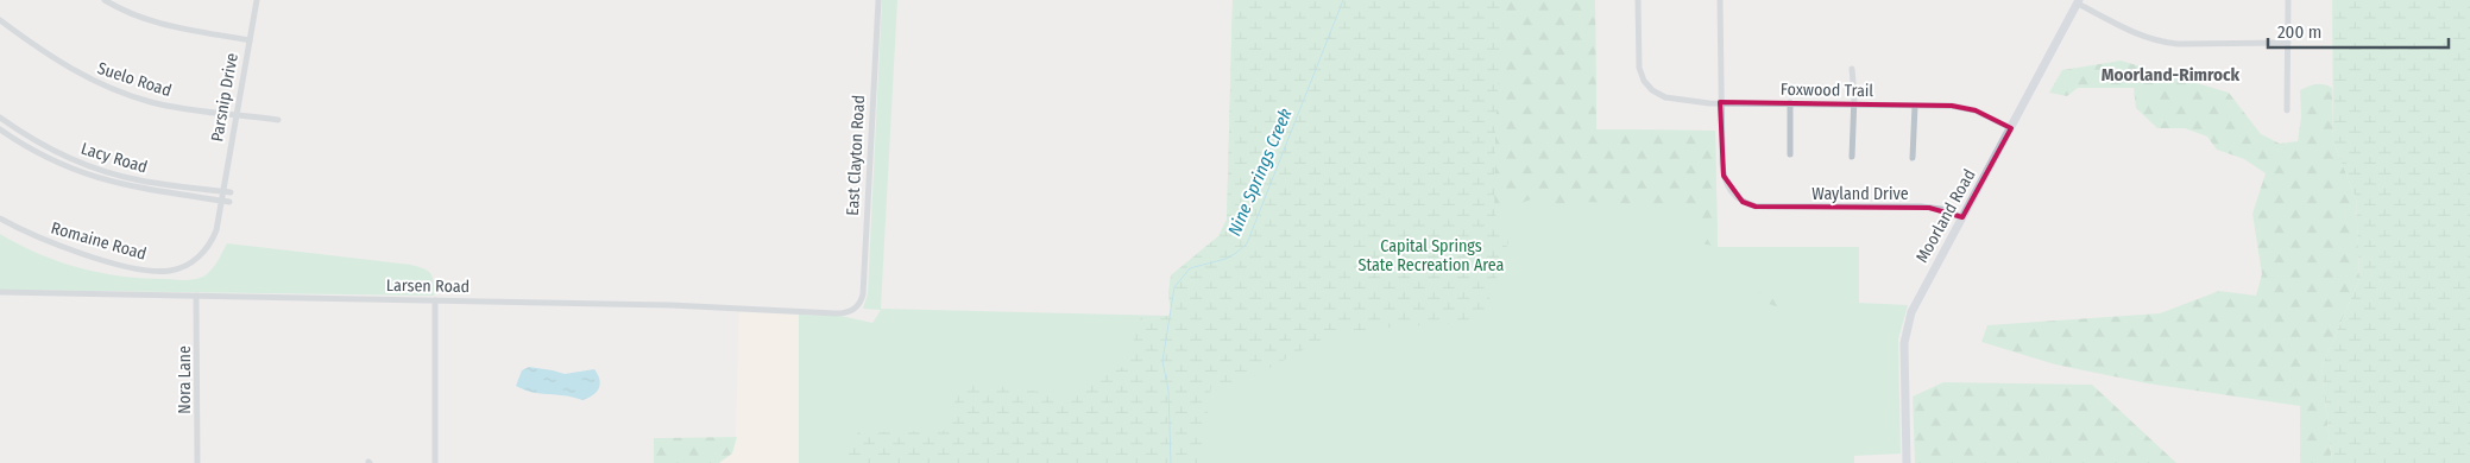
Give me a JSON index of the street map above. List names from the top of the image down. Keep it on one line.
{"streets":{"street":["Suelo Road","Foxwood Trail","Parsnip Drive","East Clayton Road","Lacy Road","Wayland Drive","Moorland Road","Romaine Road","Larsen Road","Nora Lane"]},"crossings":[["Suelo Road","Parsnip Drive"],["Foxwood Trail","Wayland Drive"],["Foxwood Trail","Moorland Road"],["Parsnip Drive","Lacy Road"],["Parsnip Drive","Romaine Road"],["East Clayton Road","Larsen Road"],["Lacy Road","Romaine Road"],["Wayland Drive","Moorland Road"],["Larsen Road","Nora Lane"]],"districts":["Moorland-Rimrock"],"water":["Nine Springs Creek"],"parks":["Capital Springs State Recreation Area"],"scale_bar":"200 m"}
